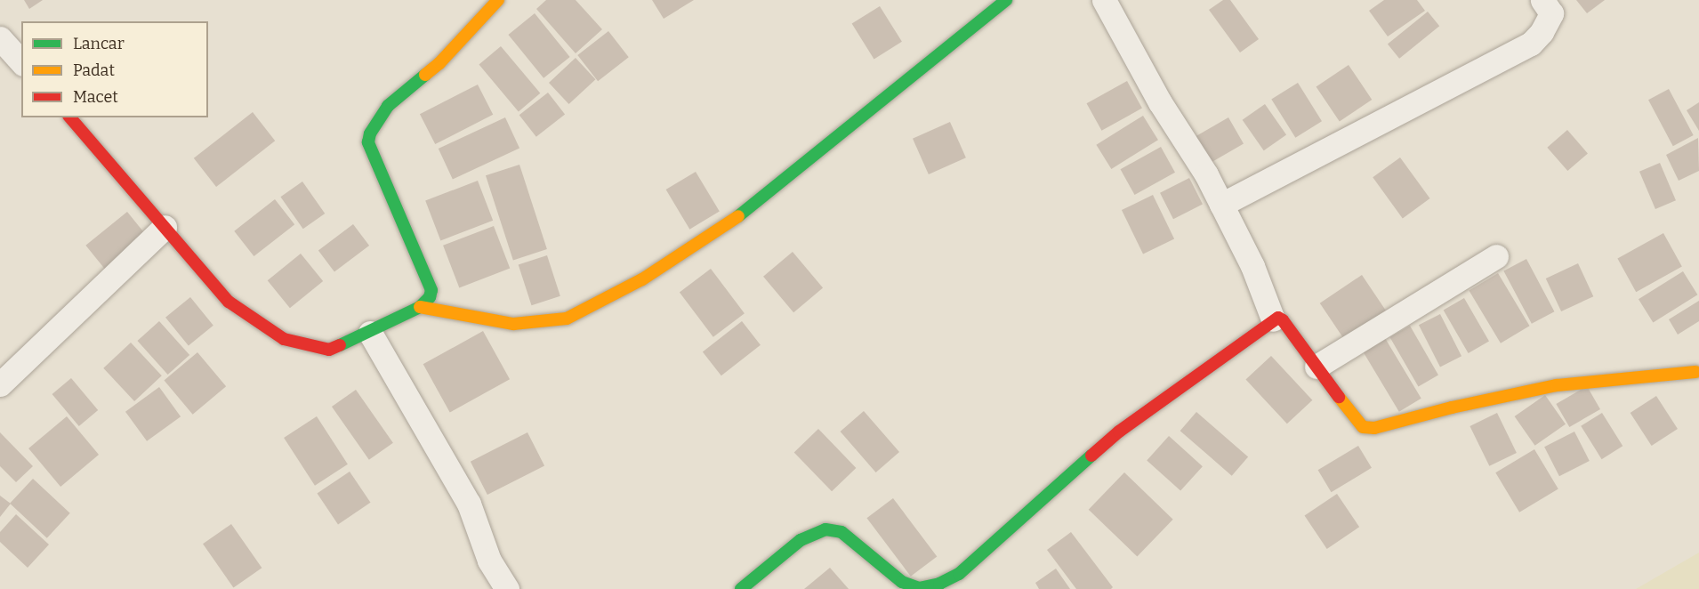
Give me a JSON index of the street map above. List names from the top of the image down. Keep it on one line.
{"legend":["Lancar","Padat","Macet"]}
